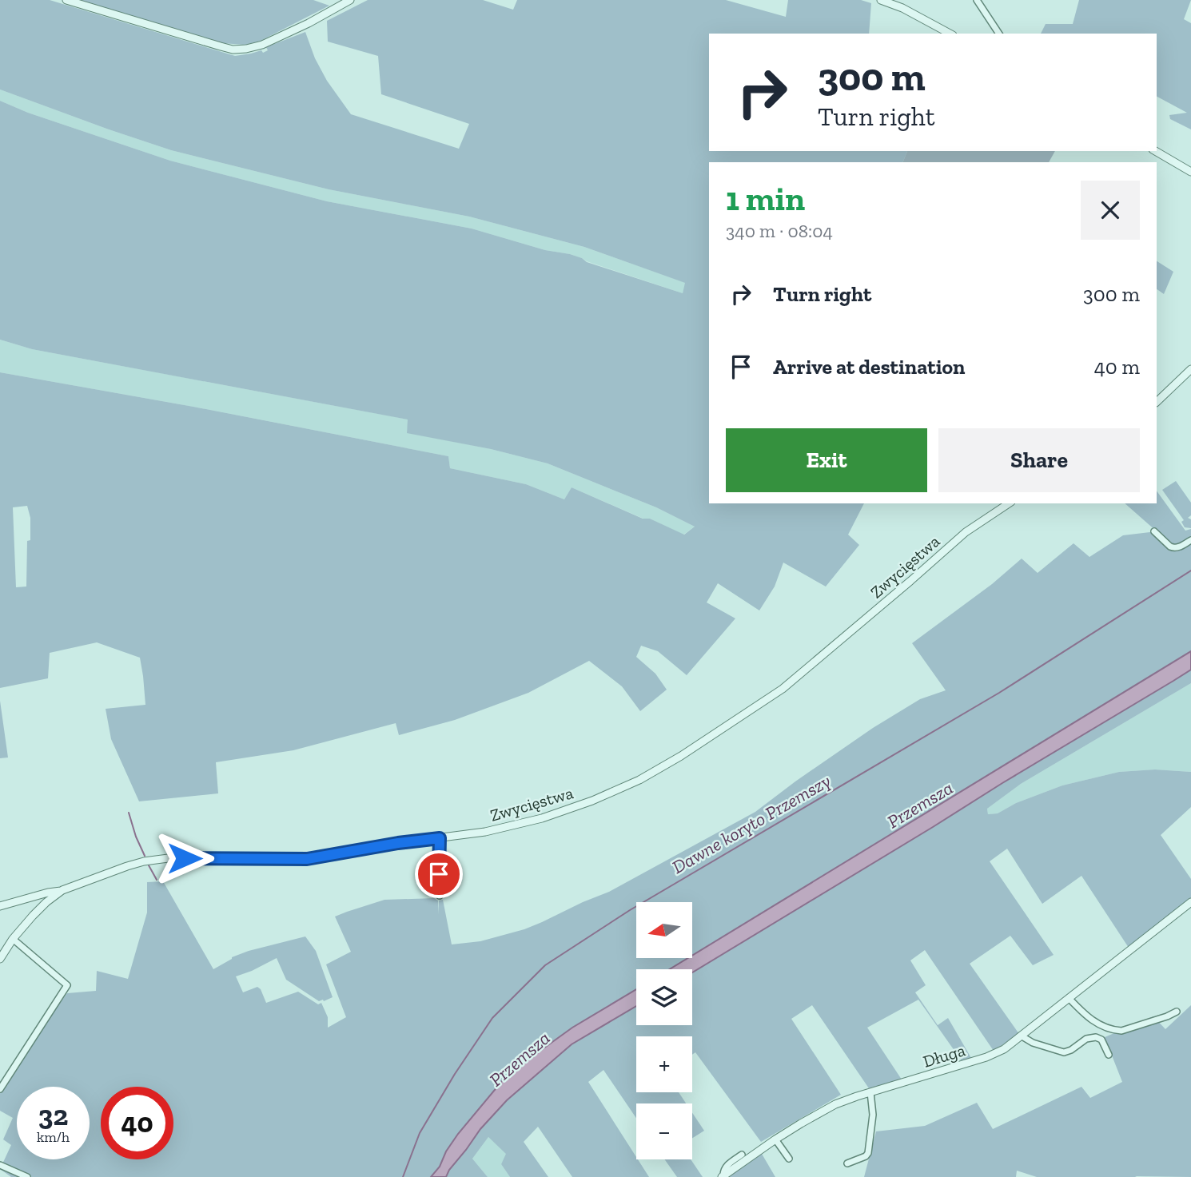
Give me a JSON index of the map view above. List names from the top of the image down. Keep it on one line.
{"streets":{"street":["Zwycięstwa","Długa"]},"water":["Przemsza","Dawne koryto Przemszy"],"north":"left","page":{"turn":["300 m","Turn right"],"heading":["1 min","340 m · 08:04"],"list":[{"name":"Turn right","value":"300 m"},{"name":"Arrive at destination","value":"40 m"}],"buttons":["Exit","Share"],"map_buttons":["+","−"],"speed":"32 km/h","limit":"40"}}
